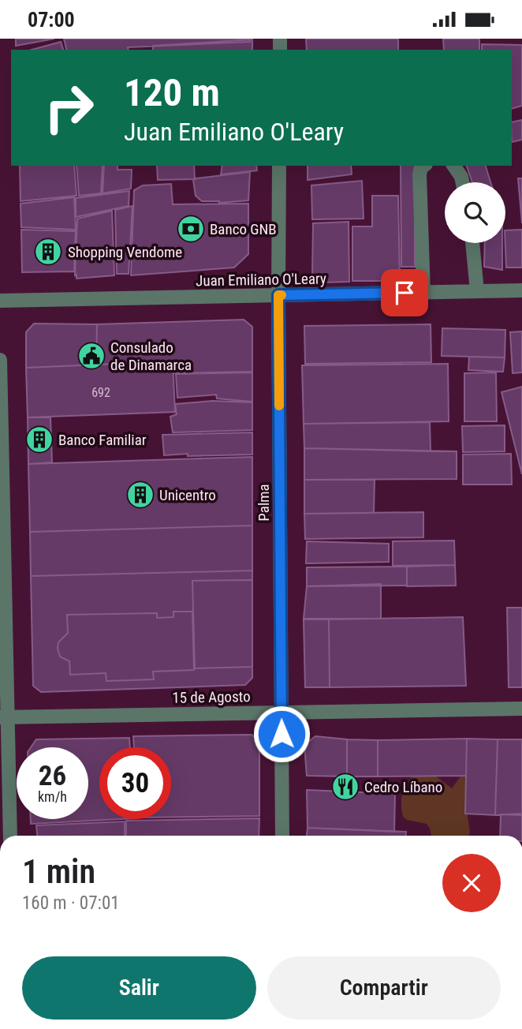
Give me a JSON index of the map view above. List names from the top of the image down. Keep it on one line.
{"streets":{"street":["Juan Emiliano O'Leary","Palma","15 de Agosto"]},"crossings":[["Juan Emiliano O'Leary","Palma"],["Palma","15 de Agosto"]],"places":{"bank":["Banco GNB"],"building":["Shopping Vendome","Banco Familiar","Unicentro"],"public building":["Consulado de Dinamarca"],"restaurant":["Cedro Líbano"]},"house_numbers":["692"],"page":{"status":"07:00","turn":["120 m","Juan Emiliano O'Leary"],"speed":"26 km/h","limit":"30","heading":["1 min","160 m · 07:01"],"buttons":["Salir","Compartir"]}}
